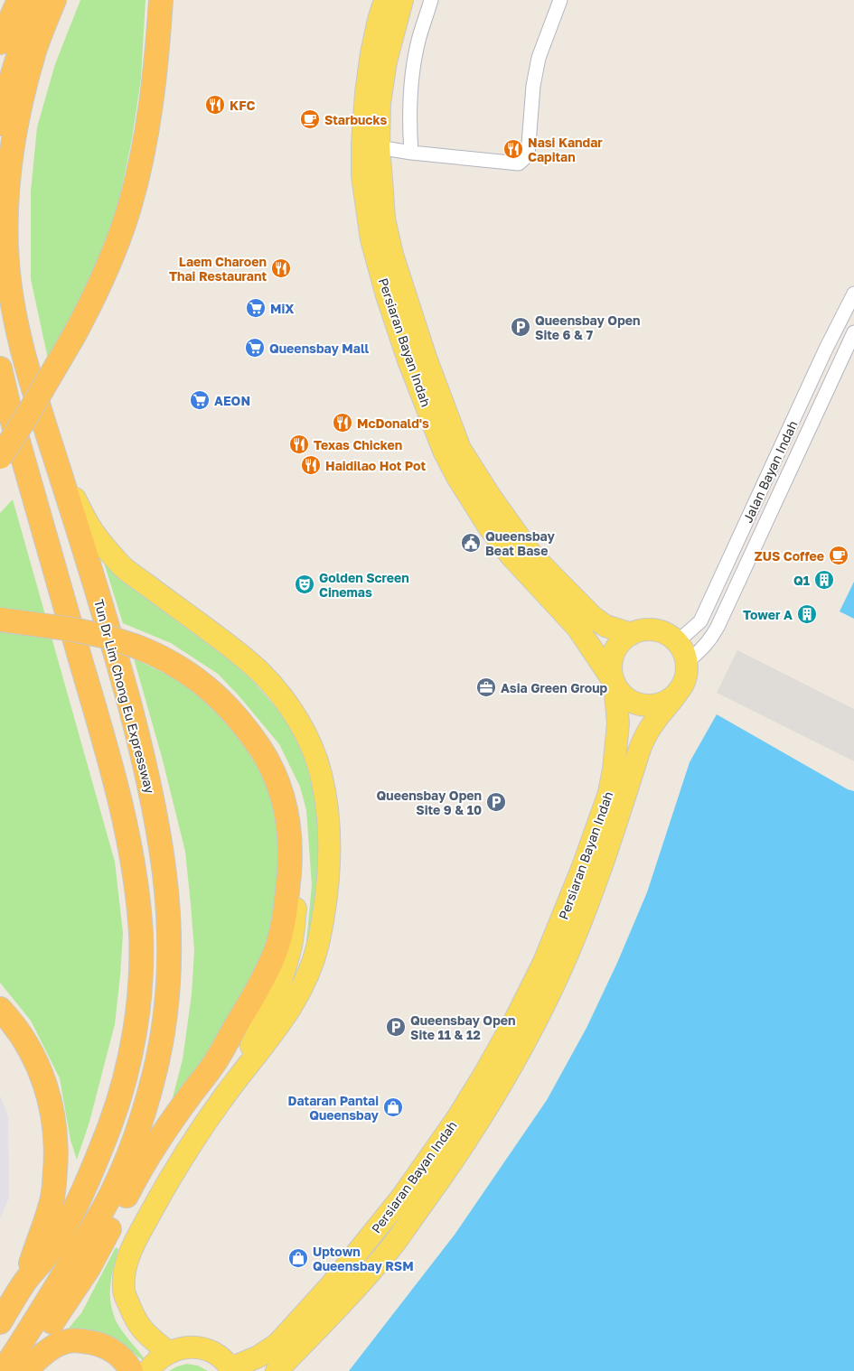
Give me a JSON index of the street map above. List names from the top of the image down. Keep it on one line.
{"streets":{"highway":["Tun Dr Lim Chong Eu Expressway"],"main road":["Persiaran Bayan Indah"],"street":["Jalan Bayan Indah"]},"crossings":[["Persiaran Bayan Indah","Jalan Bayan Indah"]],"places":{"restaurant":["KFC","Nasi Kandar Capitan","Laem Charoen Thai Restaurant","McDonald's","Texas Chicken","Haidilao Hot Pot"],"cafe":["Starbucks","ZUS Coffee"],"supermarket":["MiX","Queensbay Mall","AEON"],"parking":["Queensbay Open Site 6 & 7","Queensbay Open Site 9 & 10","Queensbay Open Site 11 & 12"],"public building":["Queensbay Beat Base"],"building":["Q1","Tower A"],"theatre":["Golden Screen Cinemas"],"office":["Asia Green Group"],"shop":["Dataran Pantai Queensbay","Uptown Queensbay RSM"]}}
